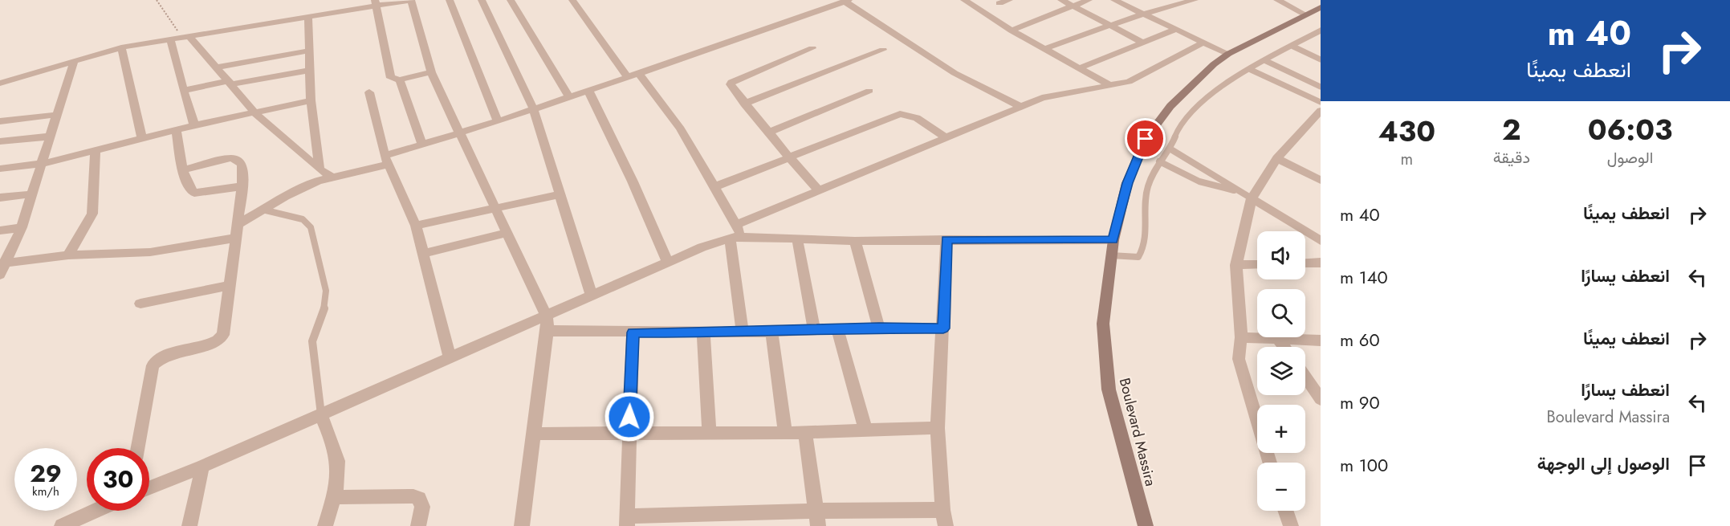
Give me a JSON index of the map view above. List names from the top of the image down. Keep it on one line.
{"streets":{"main road":["Boulevard Massira"]},"page":{"turn":["40 m","انعطف يمينًا"],"eta":["06:03","الوصول","2","دقيقة","430","m"],"list":[{"name":"انعطف يمينًا","value":"40 m"},{"name":"انعطف يسارًا","value":"140 m"},{"name":"انعطف يمينًا","value":"60 m"},{"name":"انعطف يسارًا","note":"Boulevard Massira","value":"90 m"},{"name":"الوصول إلى الوجهة","value":"100 m"}],"map_buttons":["+","−"],"speed":"29 km/h","limit":"30"}}
